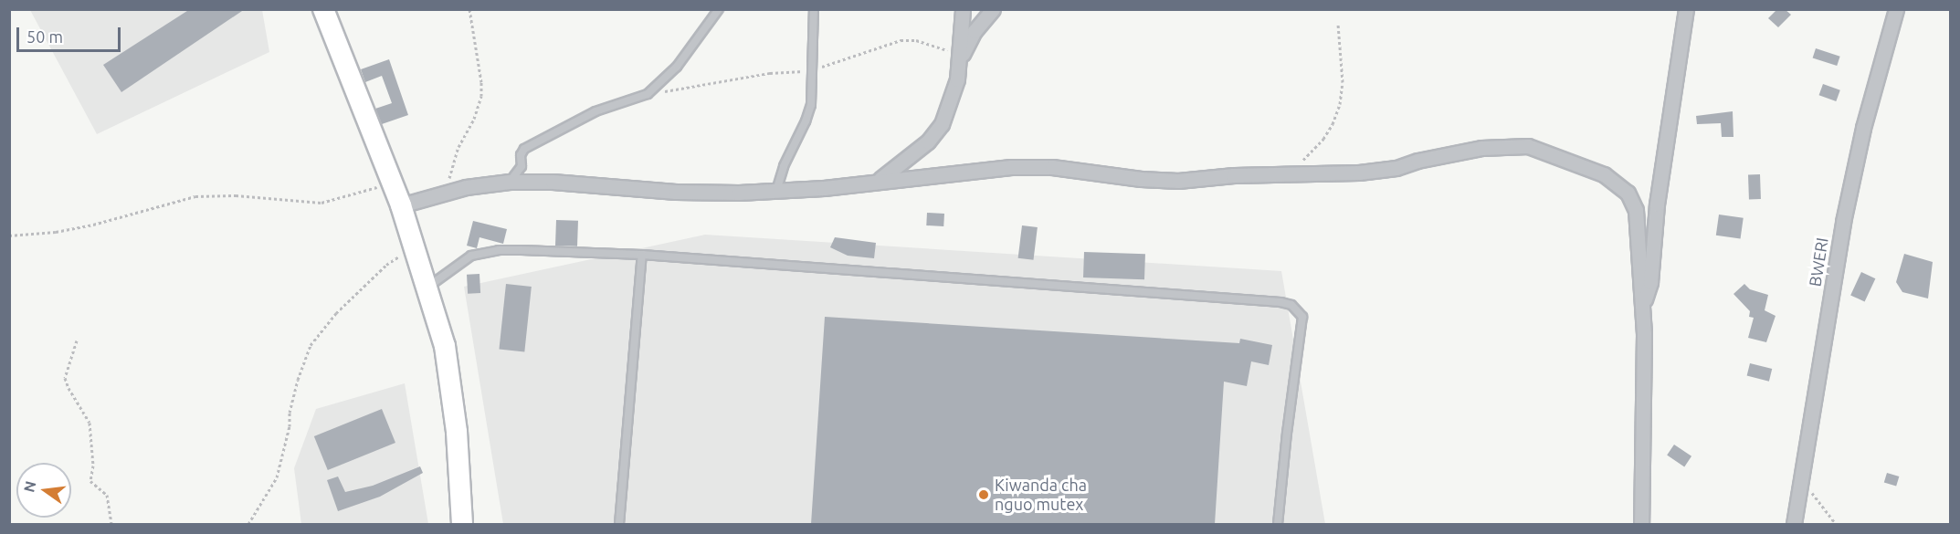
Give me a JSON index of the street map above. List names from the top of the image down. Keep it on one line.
{"streets":{"street":["BWERI"]},"places":["Kiwanda cha nguo mutex"],"scale_bar":"50 m","north":"left"}
